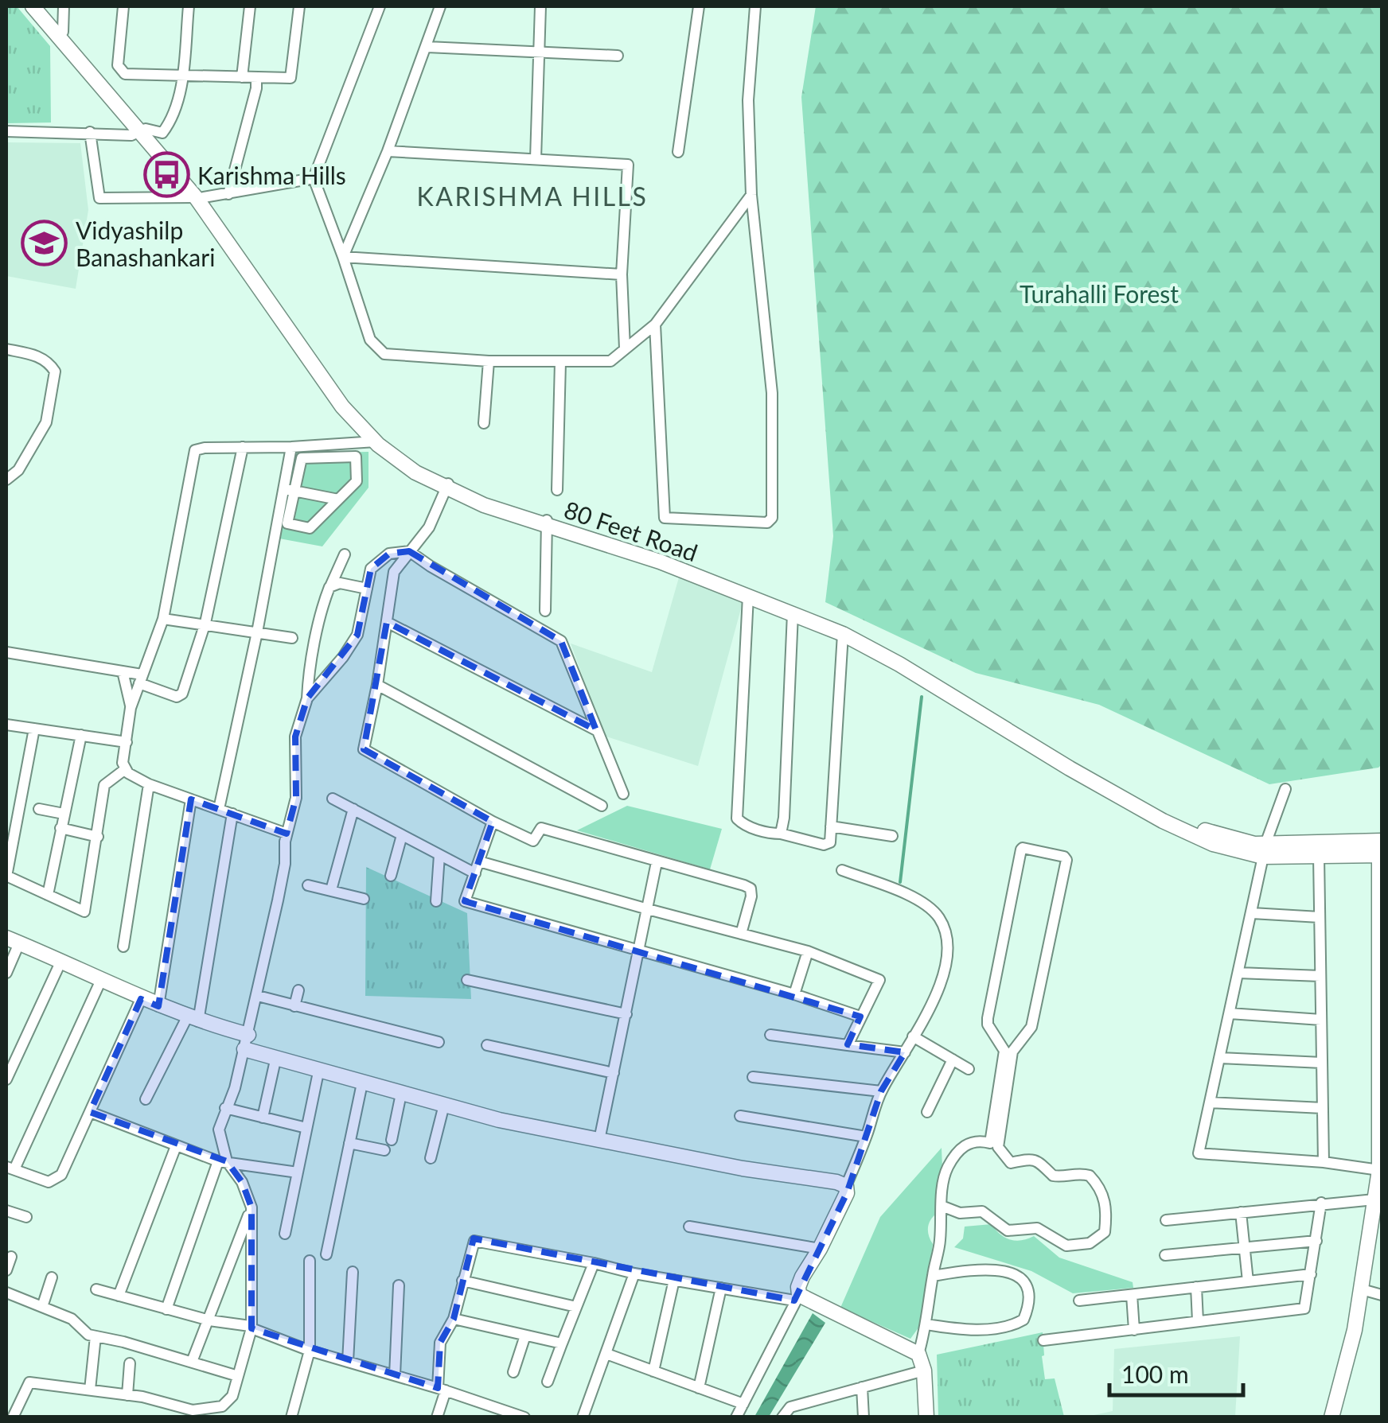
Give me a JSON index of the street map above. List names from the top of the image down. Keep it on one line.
{"streets":{"main road":["80 Feet Road"]},"districts":["KARISHMA HILLS"],"parks":["Turahalli Forest"],"places":{"bus stop":["Karishma Hills"],"school or university":["Vidyashilp Banashankari"]},"scale_bar":"100 m"}
